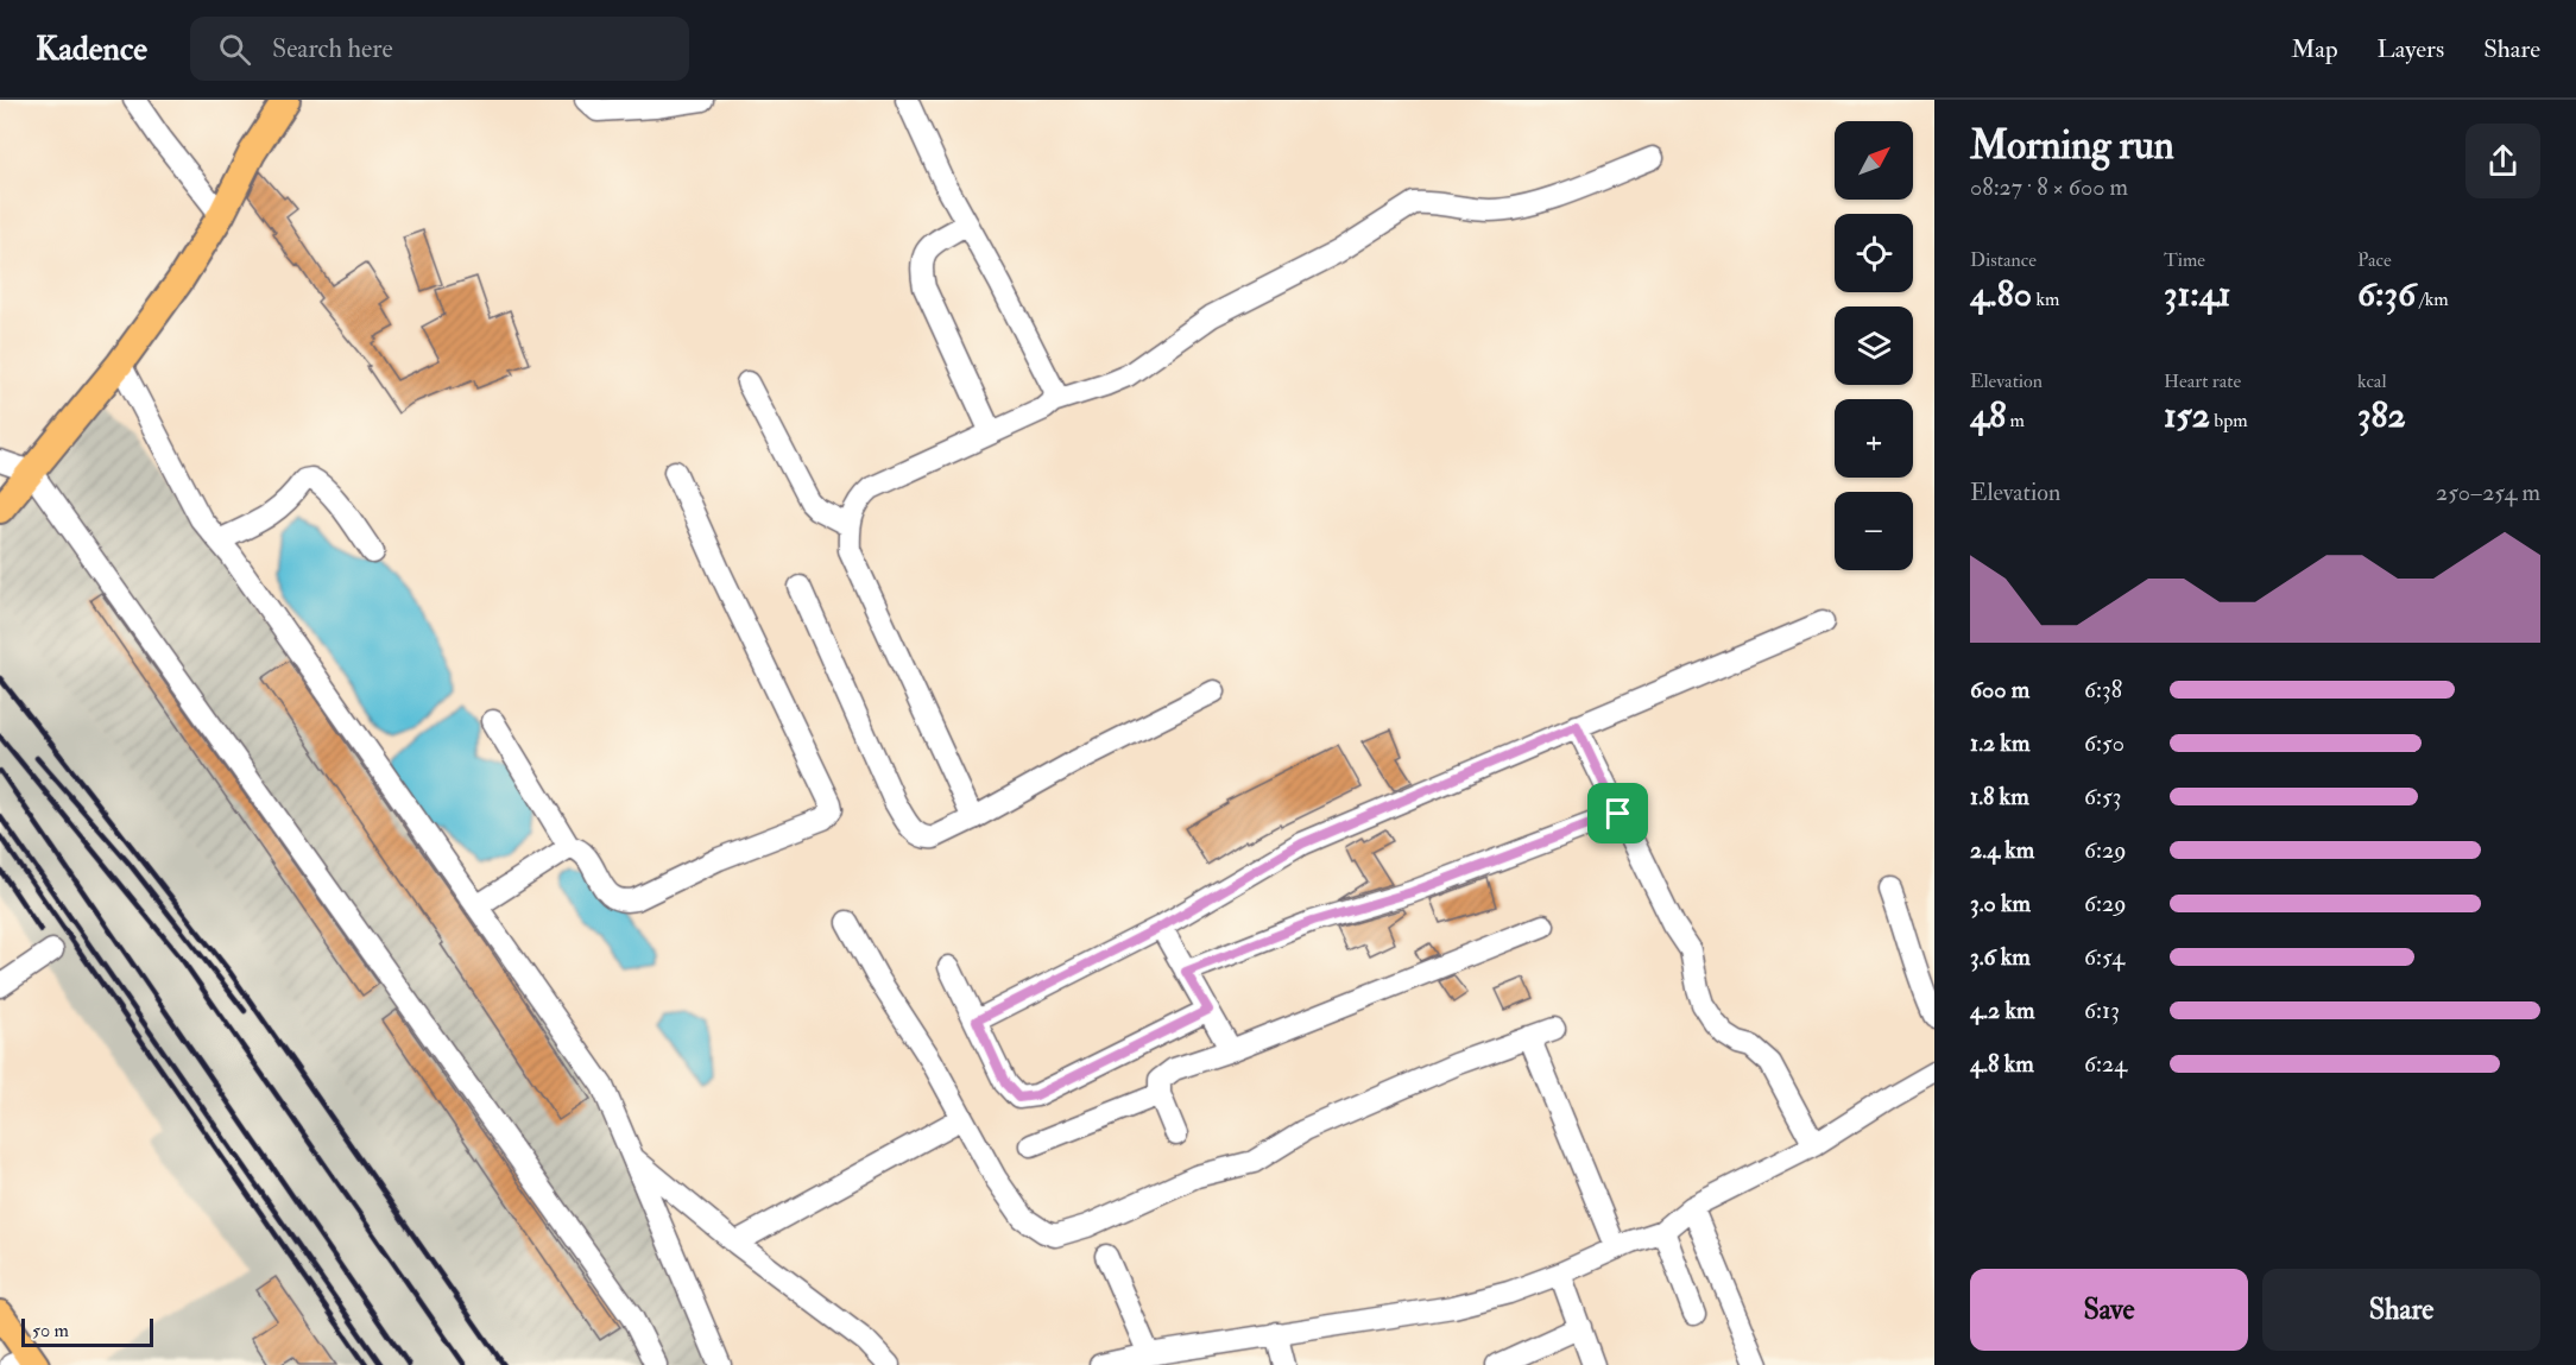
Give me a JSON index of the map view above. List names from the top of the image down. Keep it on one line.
{"scale_bar":"50 m","north":"top right","page":{"header":"Kadence","search":"Search here","nav":["Map","Layers","Share"],"heading":["Morning run","08:27 · 8 × 600 m"],"map_buttons":["+","−"],"stats":[["Distance","4.80 km"],["Time","31:41"],["Pace","6:36 /km"],["Elevation","48 m"],["Heart rate","152 bpm"],["kcal","382"]],"chart":["Elevation","250–254 m"],"list":[{"name":"600 m","note":"6:38"},{"name":"1.2 km","note":"6:50"},{"name":"1.8 km","note":"6:53"},{"name":"2.4 km","note":"6:29"},{"name":"3.0 km","note":"6:29"},{"name":"3.6 km","note":"6:54"},{"name":"4.2 km","note":"6:13"},{"name":"4.8 km","note":"6:24"}],"buttons":["Save","Share"],"scale":"50 m"}}
